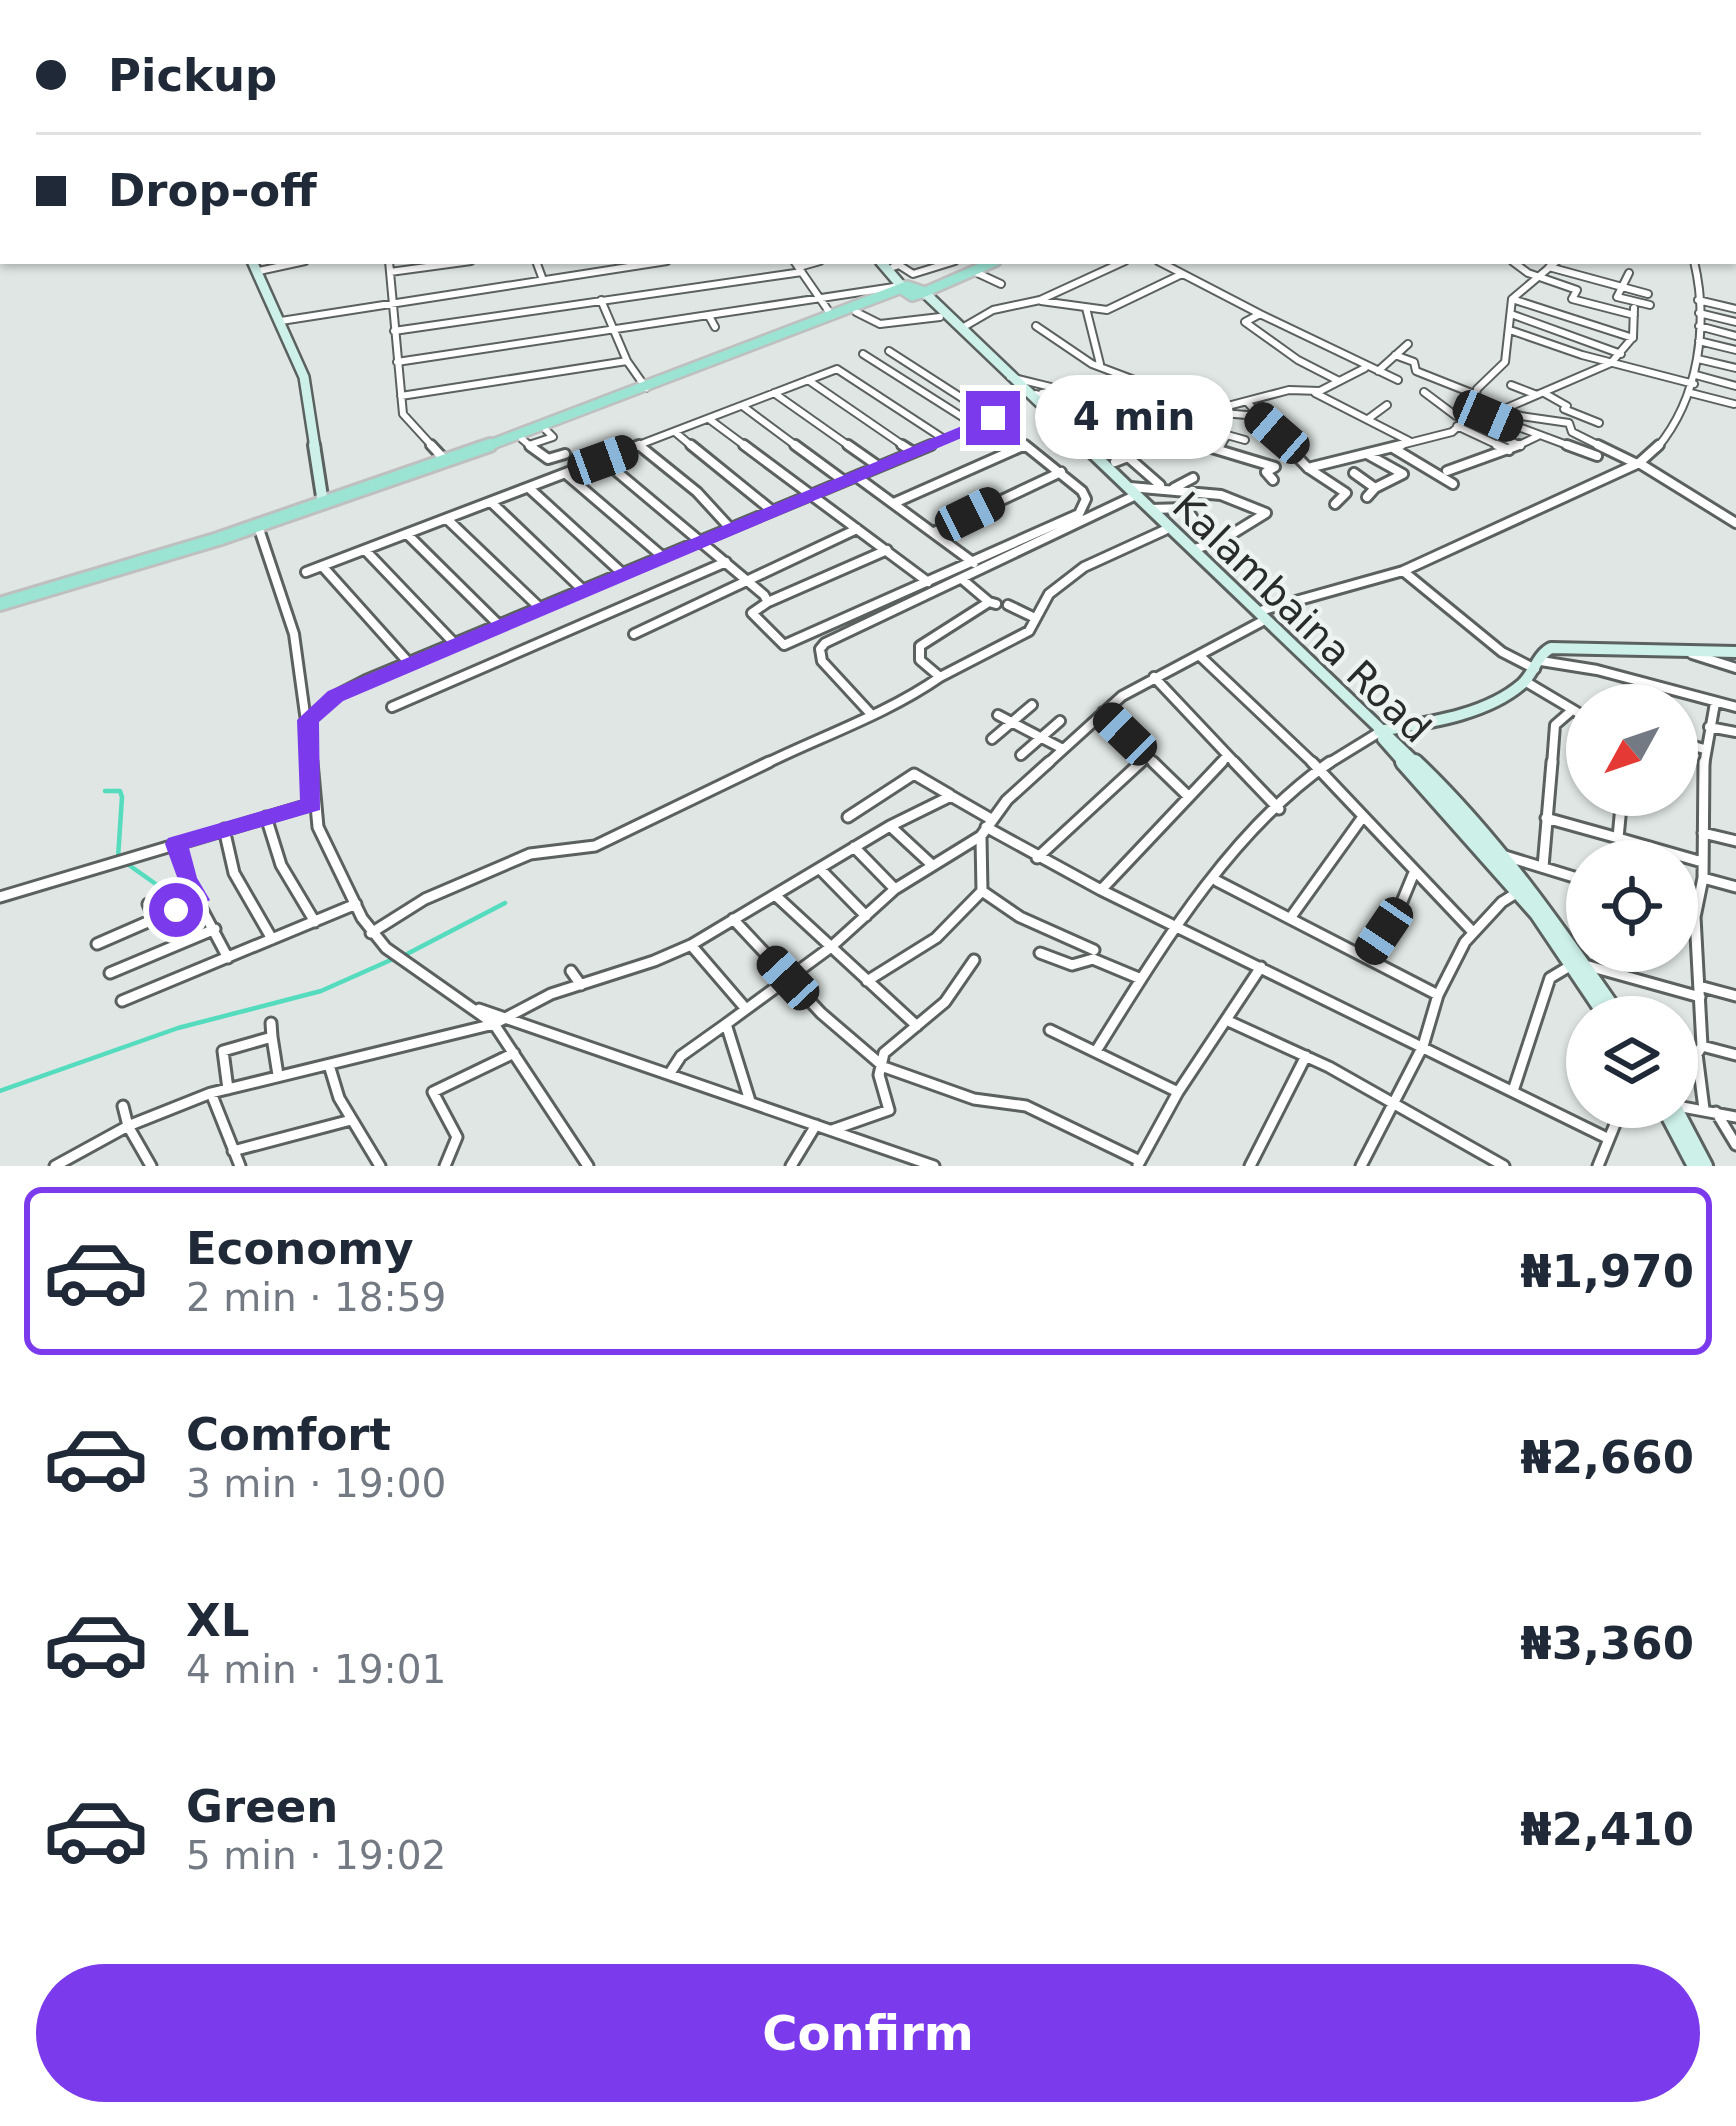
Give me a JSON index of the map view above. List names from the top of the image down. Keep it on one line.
{"streets":{"main road":["Kalambaina Road"]},"north":"bottom left","page":{"banner":["Pickup","Drop-off"],"bubble":"4 min","list":[{"name":"Economy","note":"2 min · 18:59","value":"₦1,970"},{"name":"Comfort","note":"3 min · 19:00","value":"₦2,660"},{"name":"XL","note":"4 min · 19:01","value":"₦3,360"},{"name":"Green","note":"5 min · 19:02","value":"₦2,410"}],"buttons":"Confirm"}}
